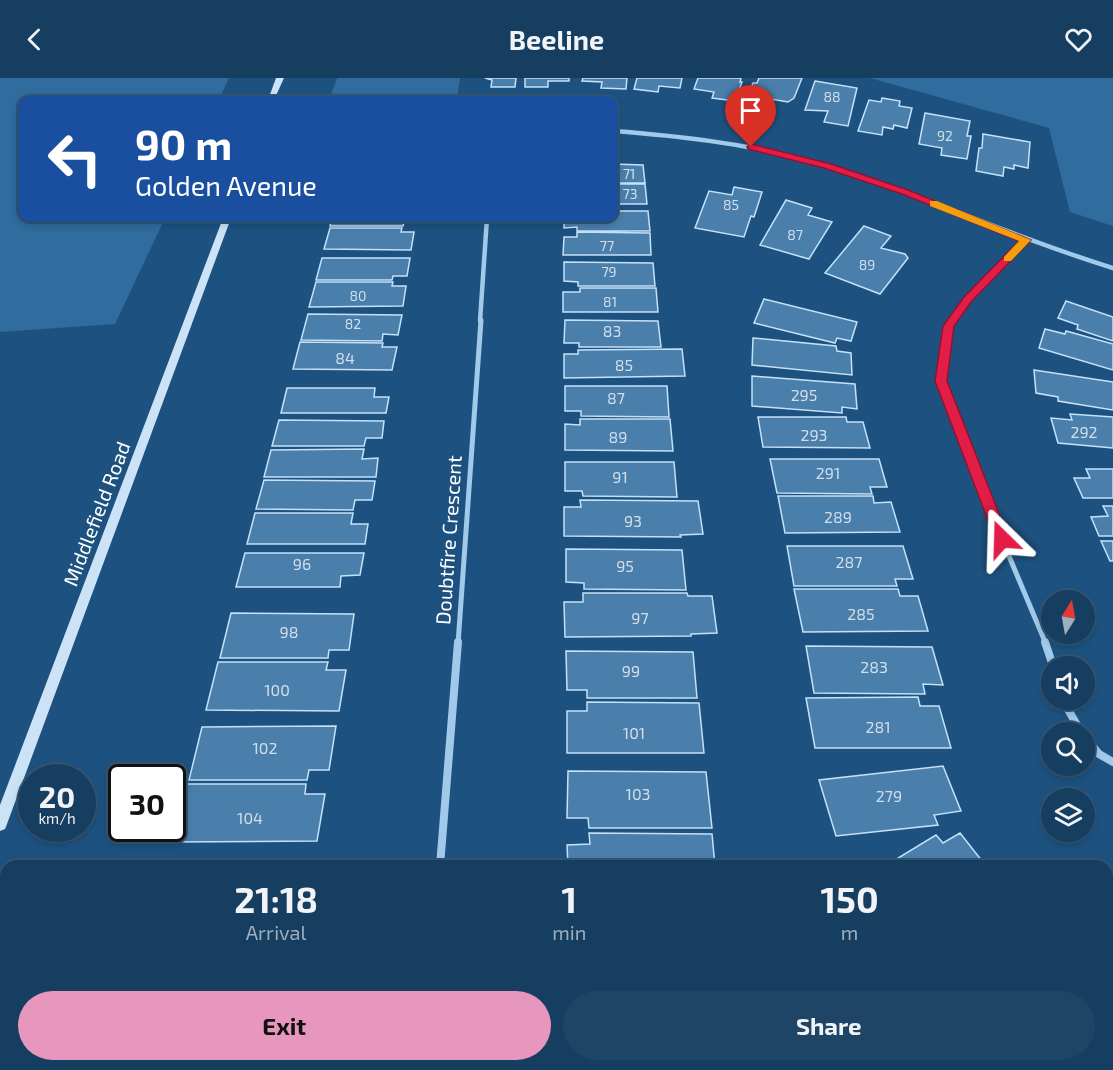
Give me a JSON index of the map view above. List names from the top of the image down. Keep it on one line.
{"streets":{"main road":["Middlefield Road"],"street":["Doubtfire Crescent"]},"house_numbers":["88","92","71","73","85","87","77","89","79","80","81","82","83","84","85","295","87","292","293","89","291","91","289","93","287","96","95","285","97","98","283","99","100","281","101","102","103","279","104"],"north":"top","page":{"header":"Beeline","turn":["90 m","Golden Avenue"],"speed":"20 km/h","limit":"30","eta":["21:18","Arrival","1","min","150","m"],"buttons":["Exit","Share"]}}
